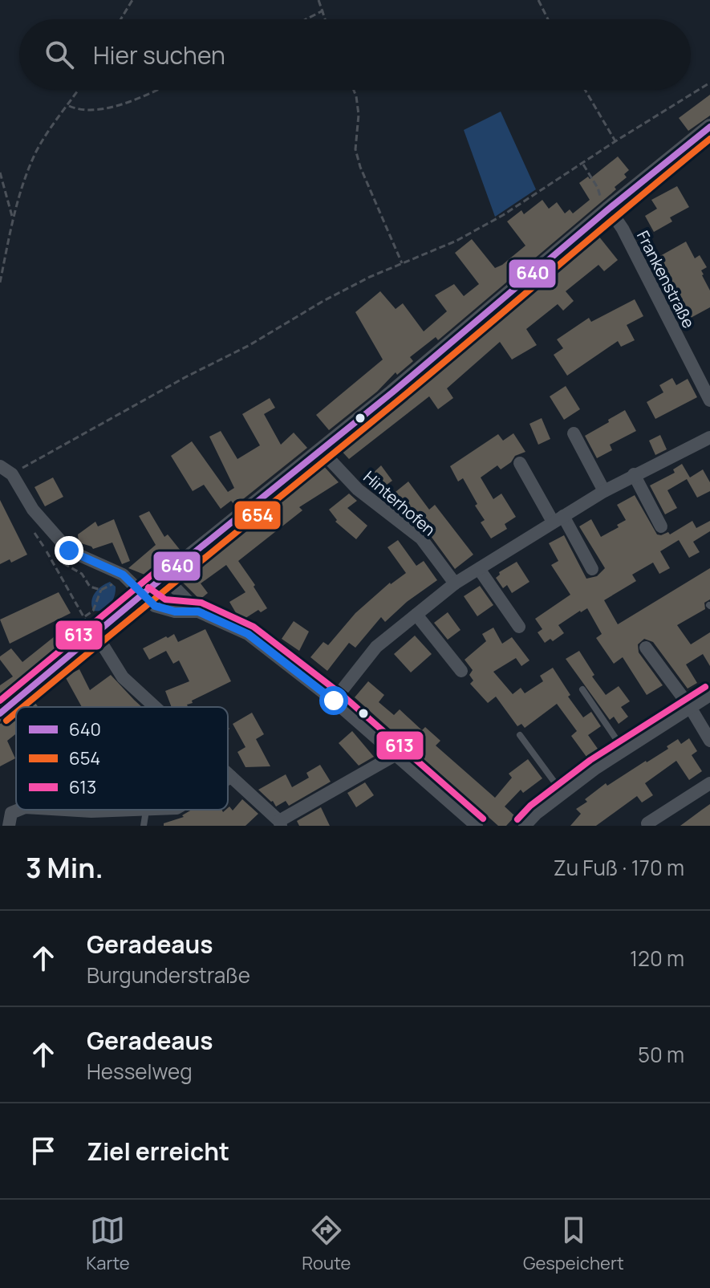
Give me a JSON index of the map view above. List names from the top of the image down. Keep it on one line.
{"streets":{"street":["Frankenstraße","Hinterhofen"]},"lines":["transit line 640","transit line 654","transit line 613"],"legend":["640","654","613"],"page":{"search":"Hier suchen","heading":["3 Min.","Zu Fuß · 170 m"],"list":[["Geradeaus","Burgunderstraße","120 m"],["Geradeaus","Hesselweg","50 m"],"Ziel erreicht"],"nav":["Karte","Route","Gespeichert"]}}
